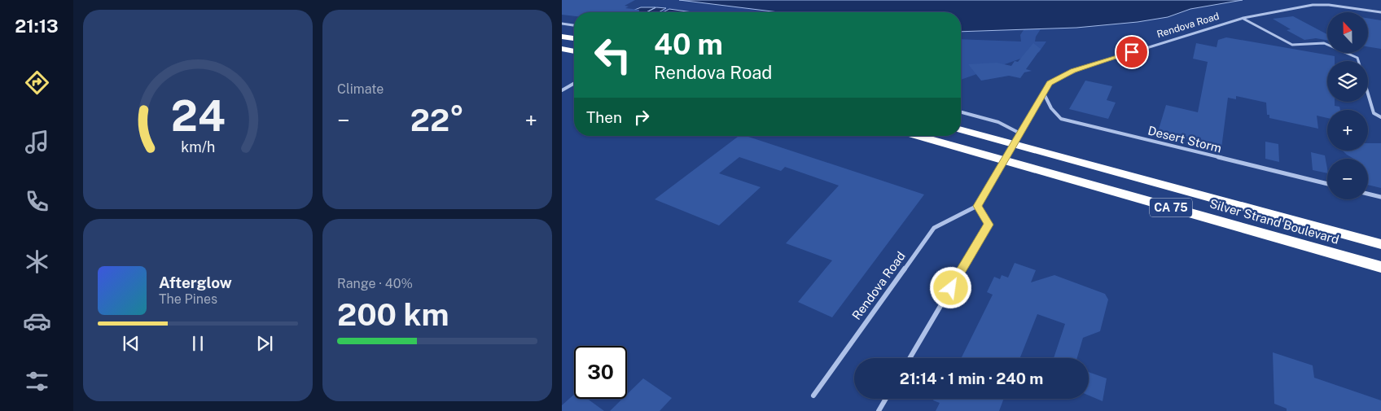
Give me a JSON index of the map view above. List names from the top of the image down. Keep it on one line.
{"streets":{"highway":["CA 75","Silver Strand Boulevard"],"street":["Rendova Road","Desert Storm"]},"crossings":[["Rendova Road","Desert Storm"],["Rendova Road","Silver Strand Boulevard"]],"north":"top","page":{"tabs":"21:13","tile":["Climate",["Range · 40%","200 km"]],"map_buttons":["+","−"],"turn":["40 m","Rendova Road"],"then":"Then","heat":["−","22°","+"],"song":["Afterglow","The Pines"],"limit":"30","trip":"21:14 · 1 min · 240 m","gauge":["24","km/h"]}}
